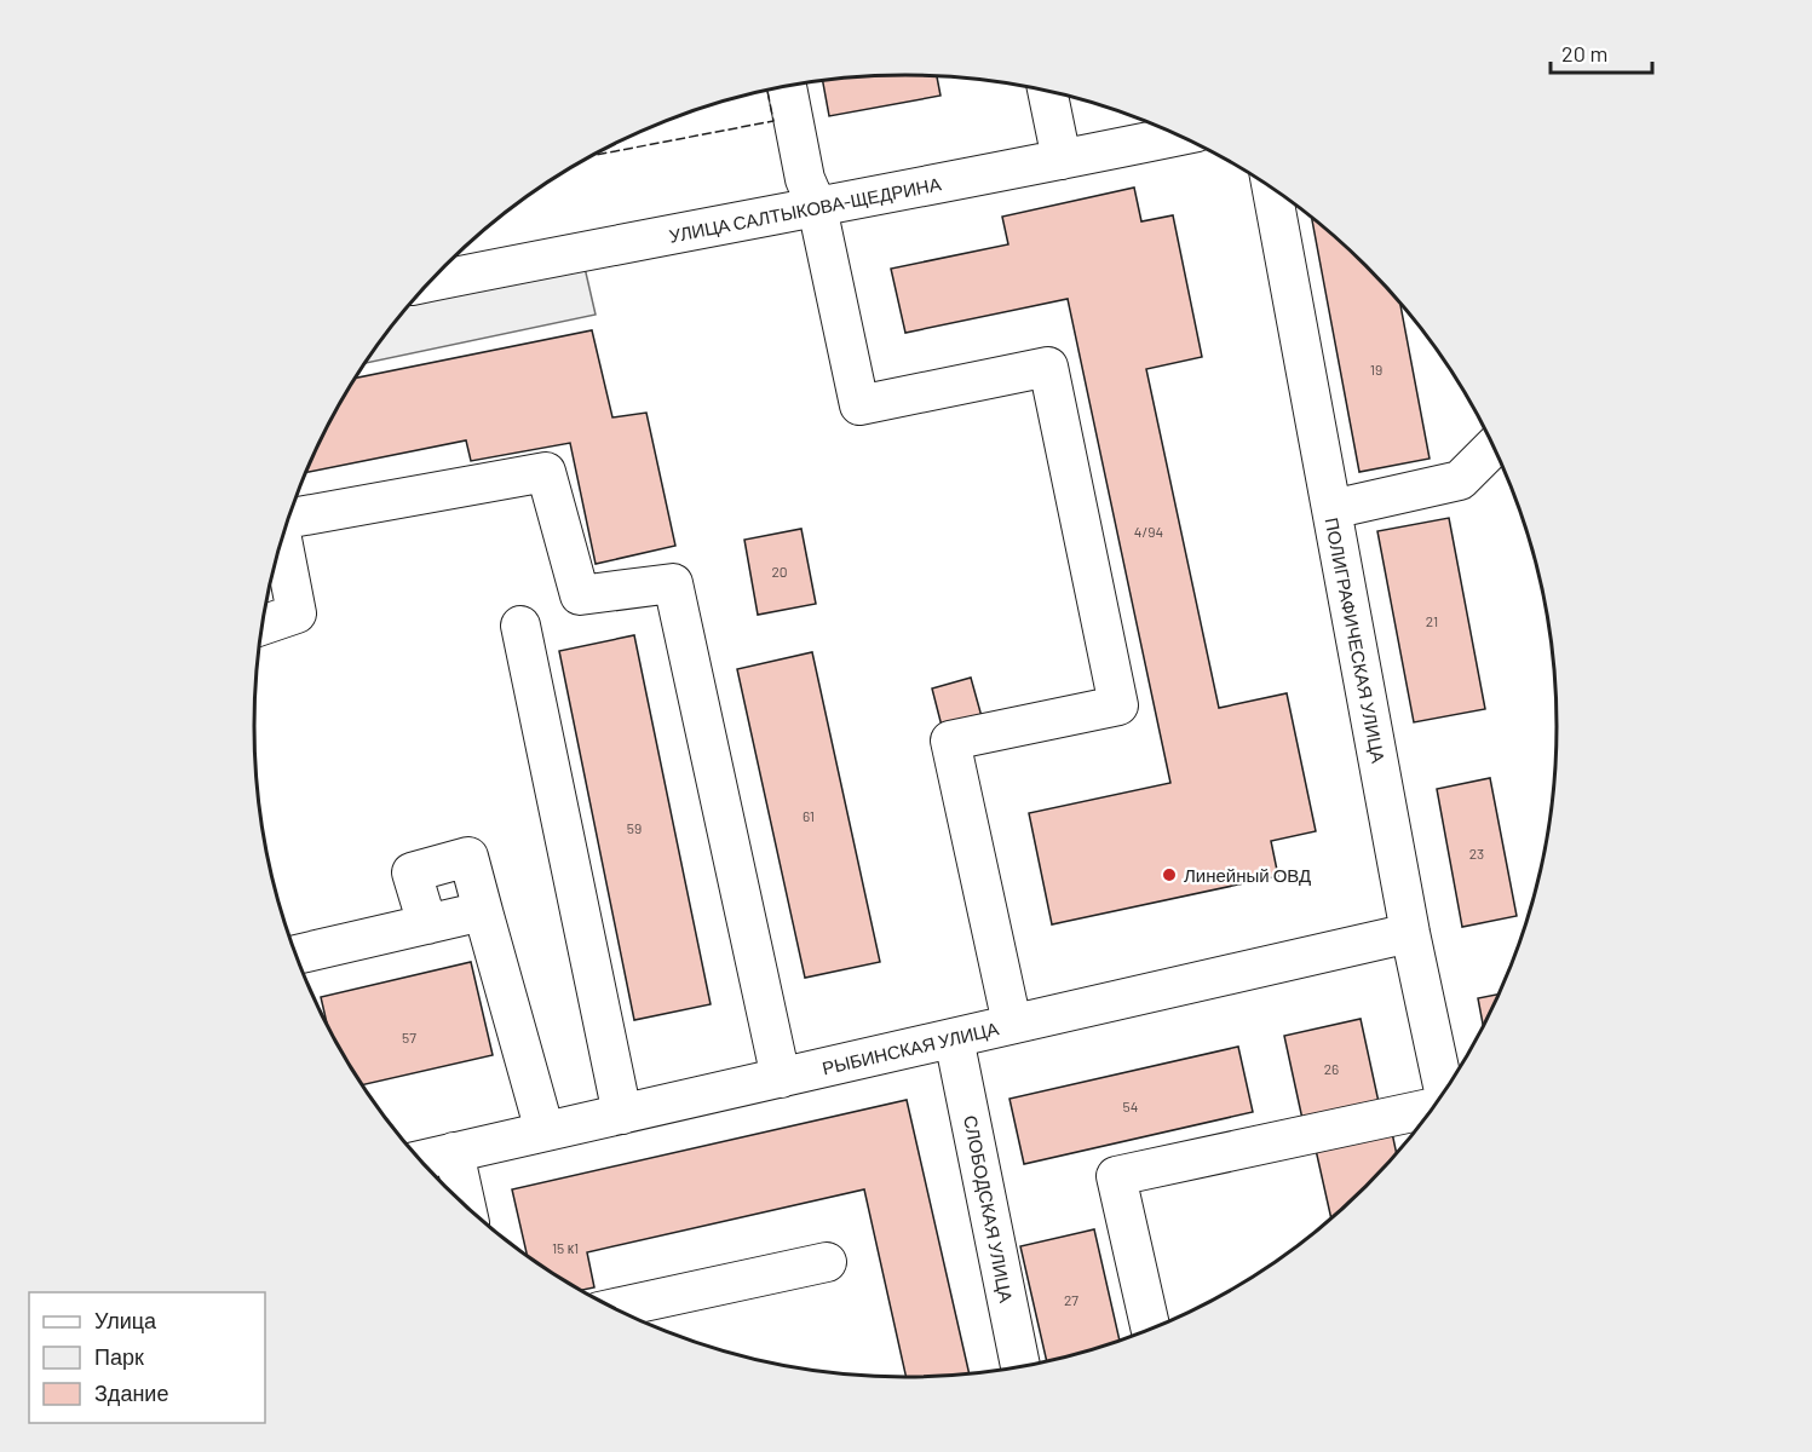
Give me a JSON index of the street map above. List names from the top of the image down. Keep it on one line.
{"streets":{"street":["УЛИЦА САЛТЫКОВА-ЩЕДРИНА","ПОЛИГРАФИЧЕСКАЯ УЛИЦА","РЫБИНСКАЯ УЛИЦА","СЛОБОДСКАЯ УЛИЦА"]},"crossings":[["ПОЛИГРАФИЧЕСКАЯ УЛИЦА","РЫБИНСКАЯ УЛИЦА"],["РЫБИНСКАЯ УЛИЦА","СЛОБОДСКАЯ УЛИЦА"]],"places":["Линейный ОВД"],"house_numbers":["19","4/94","20","21","61","59","23","57","26","54","15 к1","27"],"legend":["Улица","Парк","Здание"],"scale_bar":"20 m"}
